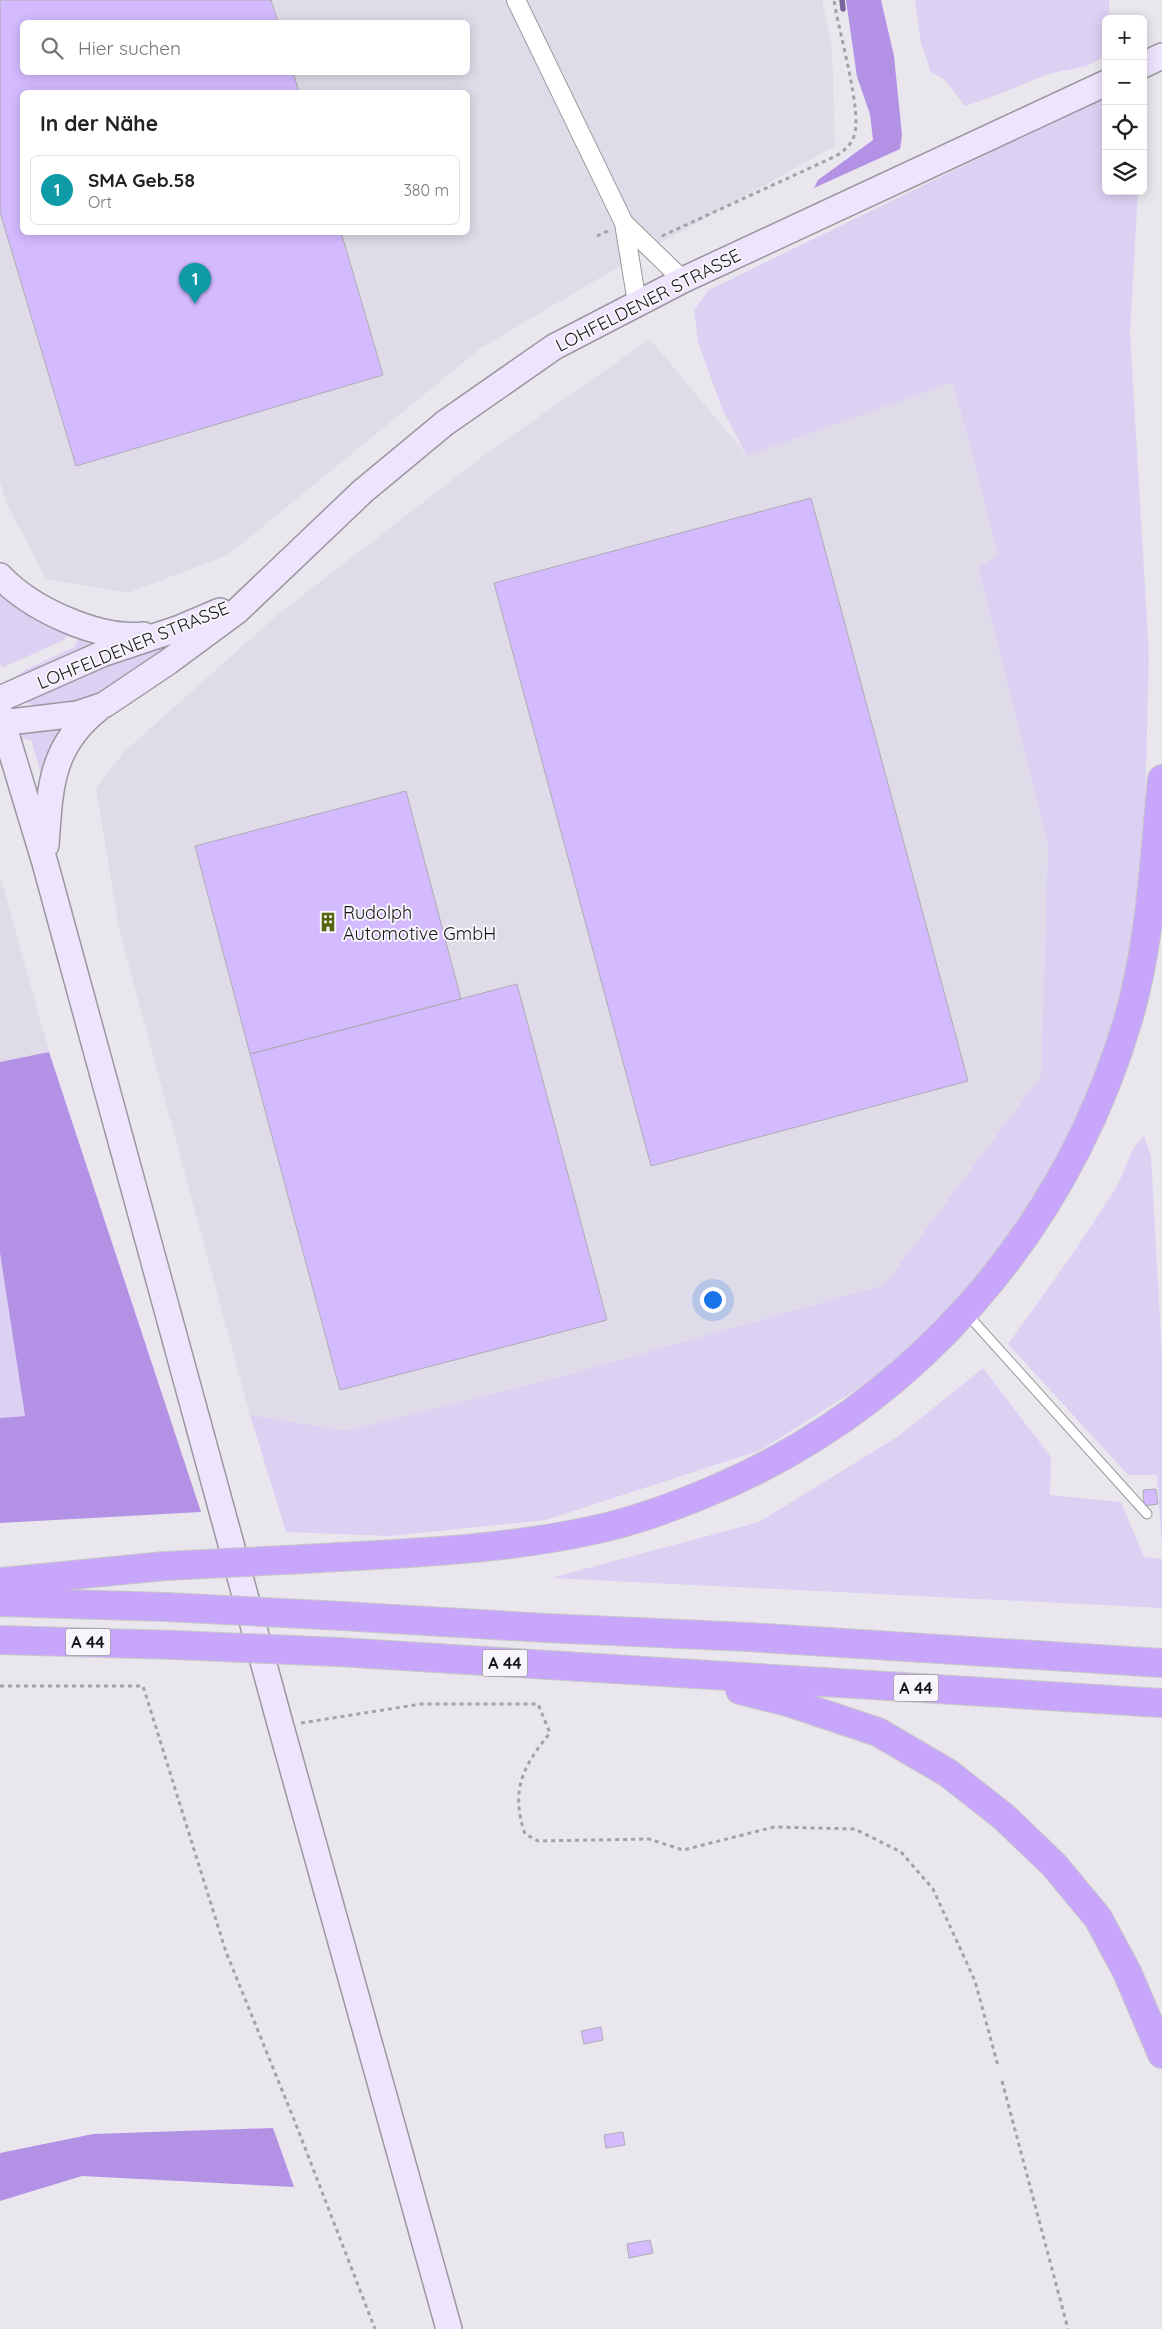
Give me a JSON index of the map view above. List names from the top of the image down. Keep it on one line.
{"streets":{"highway":["A 44"],"main road":["LOHFELDENER STRASSE"]},"places":{"building":["Rudolph Automotive GmbH"]},"page":{"map_buttons":["+","−"],"search":"Hier suchen","heading":"In der Nähe","list":[{"mark":"1","name":"SMA Geb.58","note":"Ort","value":"380 m"}],"pins":"1"}}
